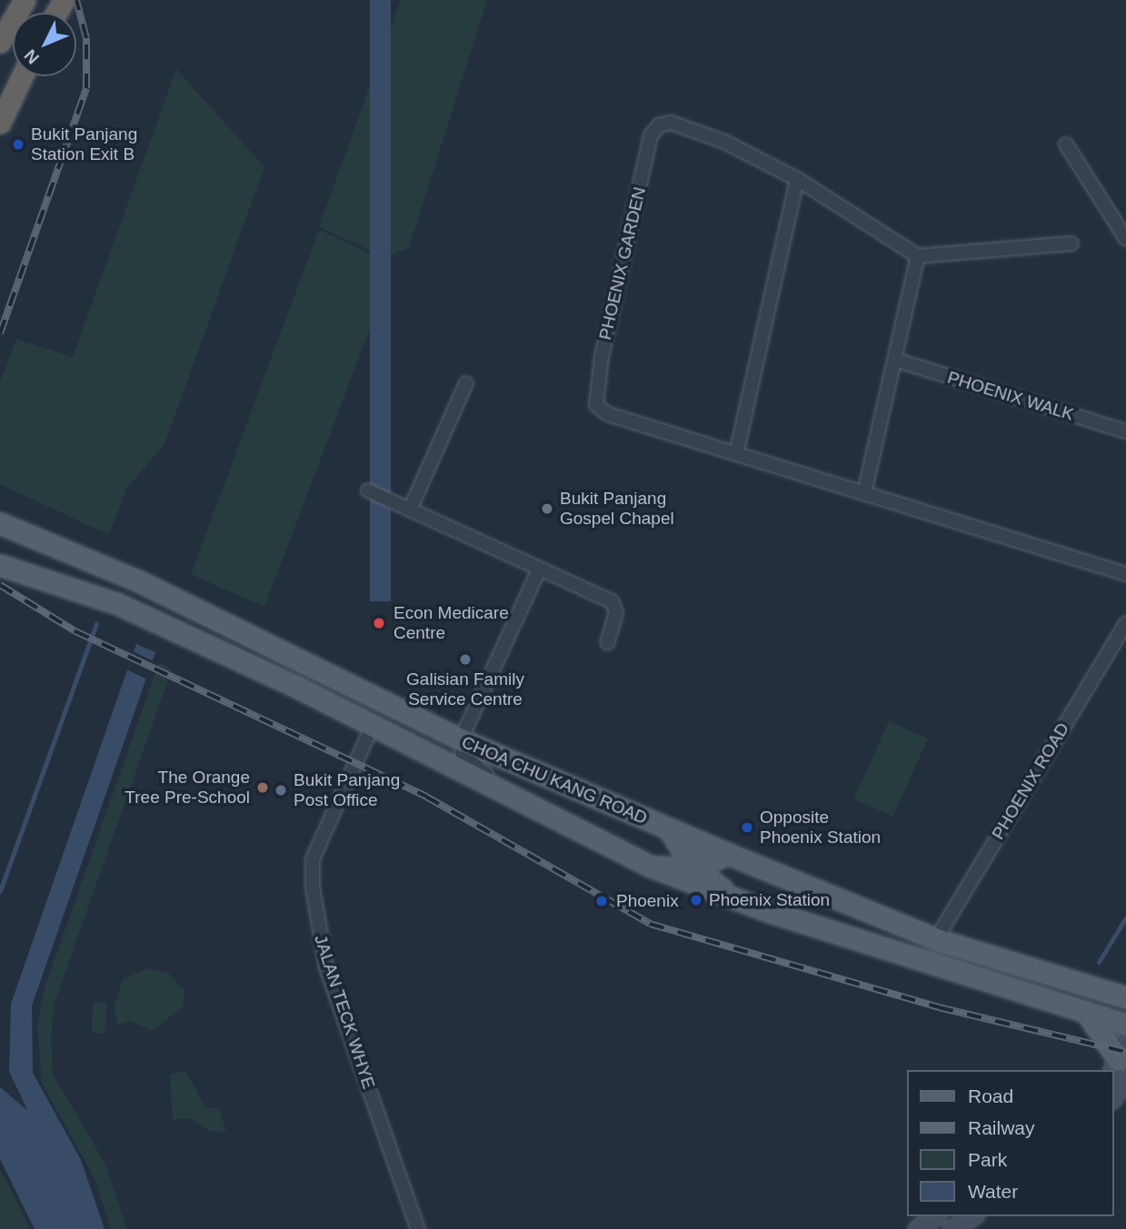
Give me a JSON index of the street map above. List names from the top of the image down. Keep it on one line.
{"streets":{"main road":["CHOA CHU KANG ROAD"],"street":["PHOENIX GARDEN","PHOENIX WALK","PHOENIX ROAD","JALAN TECK WHYE"]},"crossings":[["CHOA CHU KANG ROAD","PHOENIX ROAD"],["CHOA CHU KANG ROAD","JALAN TECK WHYE"]],"places":["Bukit Panjang Station Exit B","Bukit Panjang Gospel Chapel","Econ Medicare Centre","Galisian Family Service Centre","The Orange Tree Pre-School","Bukit Panjang Post Office","Opposite Phoenix Station","Phoenix Station","Phoenix"],"legend":["Road","Railway","Park","Water"],"north":"bottom left"}
